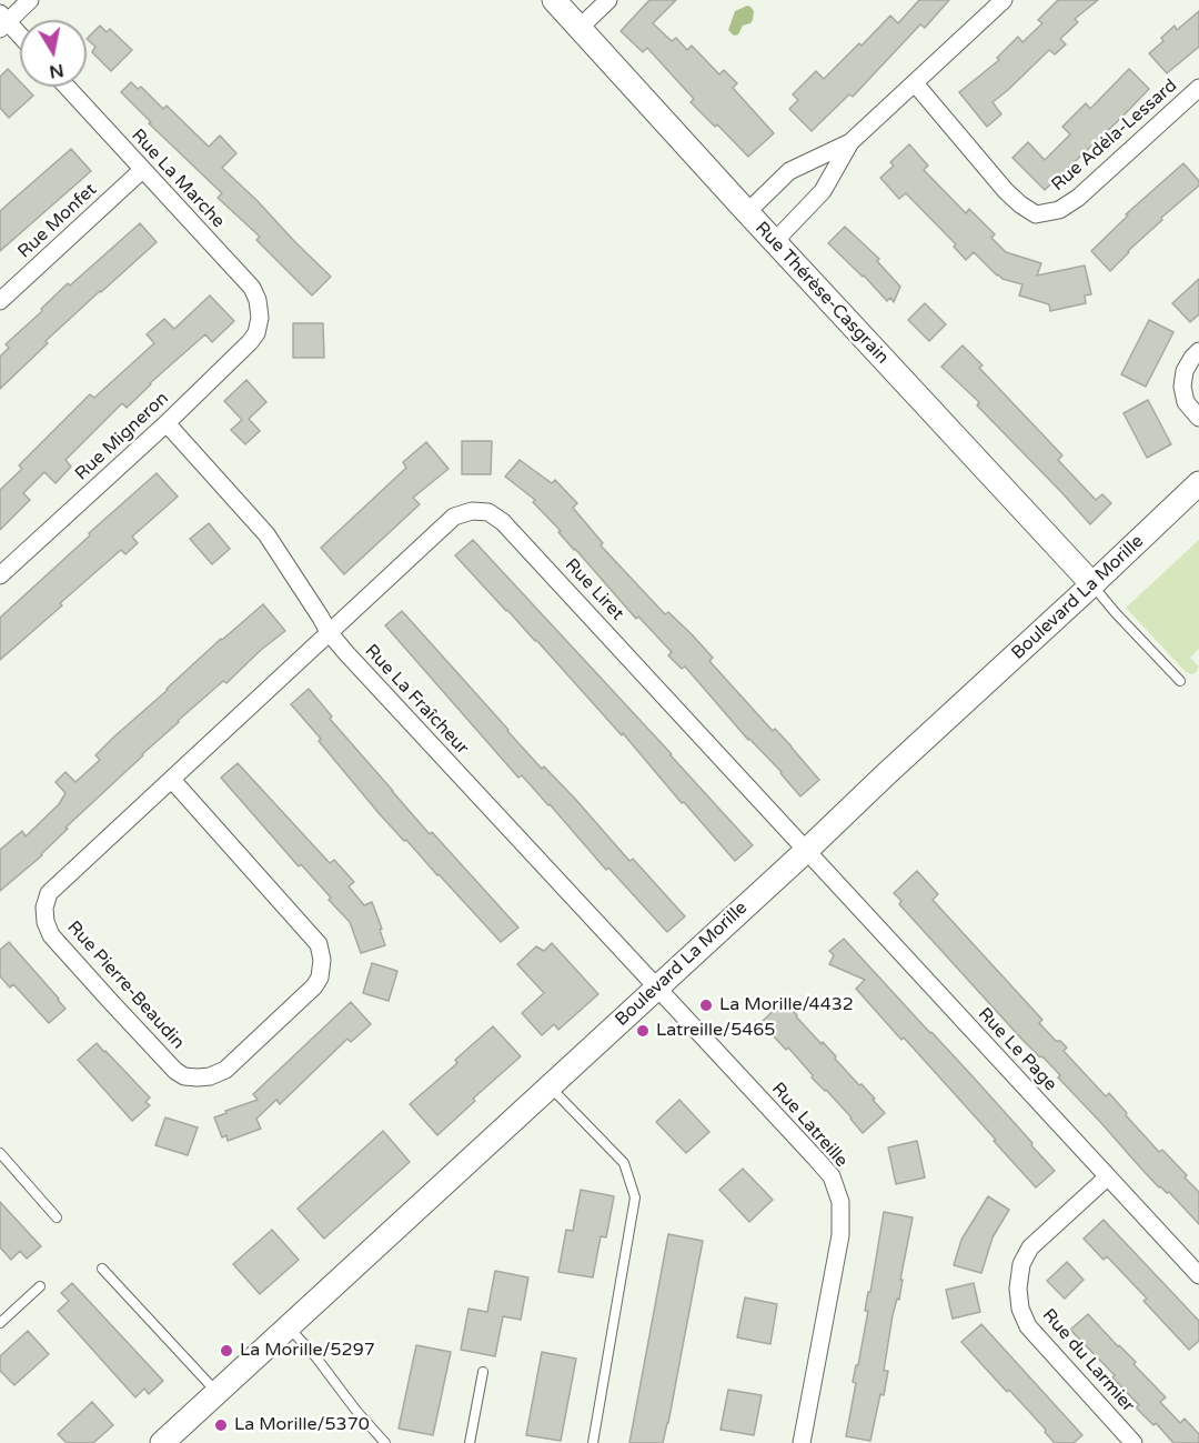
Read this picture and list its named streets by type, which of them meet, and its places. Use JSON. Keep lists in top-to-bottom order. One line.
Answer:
{"streets":{"street":["Rue Adéla-Lessard","Rue La Marche","Rue Monfet","Rue Thérèse-Casgrain","Rue Migneron","Rue Liret","Boulevard La Morille","Rue La Fraîcheur","Rue Pierre-Beaudin","Rue Le Page","Rue Latreille","Rue du Larmier"]},"crossings":[["Rue La Marche","Rue Monfet"],["Rue La Marche","Rue Migneron"],["Rue Thérèse-Casgrain","Boulevard La Morille"],["Rue Migneron","Rue La Fraîcheur"],["Rue Liret","Boulevard La Morille"],["Rue Liret","Rue La Fraîcheur"],["Rue Liret","Rue Pierre-Beaudin"],["Rue Liret","Rue Le Page"],["Boulevard La Morille","Rue La Fraîcheur"],["Boulevard La Morille","Rue Le Page"],["Boulevard La Morille","Rue Latreille"],["Rue La Fraîcheur","Rue Pierre-Beaudin"],["Rue La Fraîcheur","Rue Latreille"],["Rue Le Page","Rue du Larmier"]],"places":["La Morille/4432","Latreille/5465","La Morille/5297","La Morille/5370"],"north":"bottom"}
